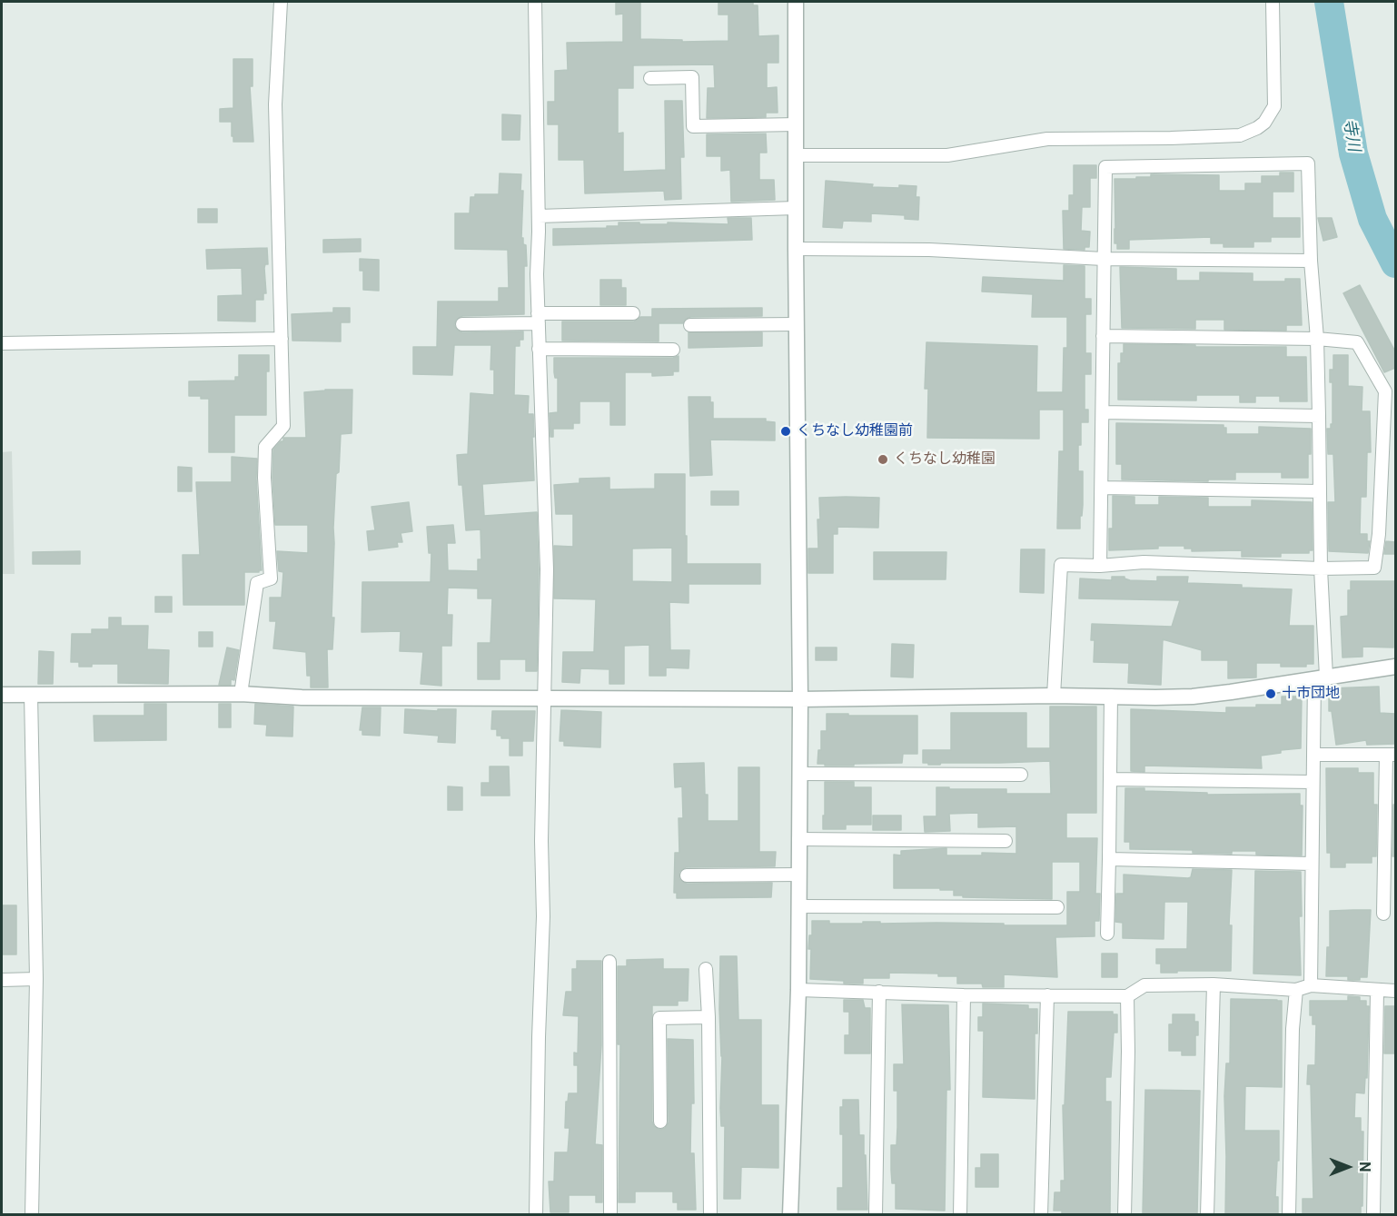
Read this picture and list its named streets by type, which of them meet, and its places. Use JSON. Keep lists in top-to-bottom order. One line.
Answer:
{"water":["寺川"],"places":["くちなし幼稚園前","くちなし幼稚園","十市団地"],"north":"right"}
